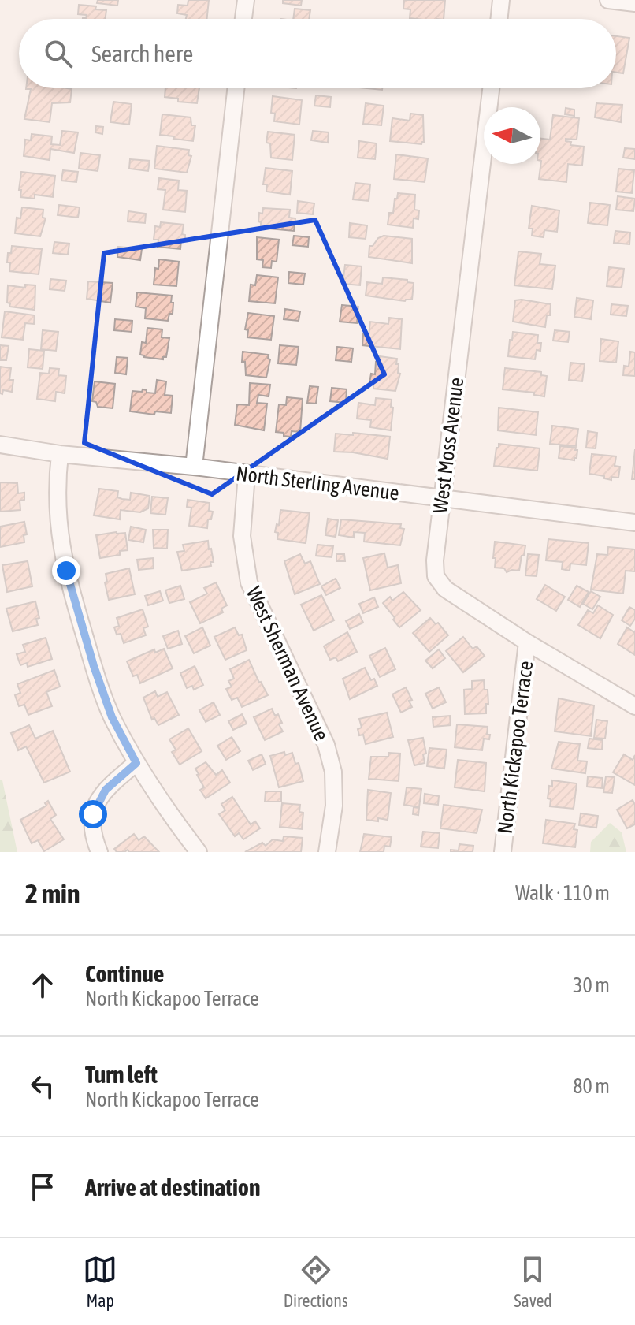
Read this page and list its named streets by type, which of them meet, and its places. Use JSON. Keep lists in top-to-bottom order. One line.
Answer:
{"streets":{"street":["West Moss Avenue","North Sterling Avenue","West Sherman Avenue","North Kickapoo Terrace"]},"crossings":[["West Moss Avenue","North Sterling Avenue"],["West Moss Avenue","North Kickapoo Terrace"],["North Sterling Avenue","West Sherman Avenue"]],"north":"left","page":{"search":"Search here","heading":["2 min","Walk · 110 m"],"list":[["Continue","North Kickapoo Terrace","30 m"],["Turn left","North Kickapoo Terrace","80 m"],"Arrive at destination"],"nav":["Map","Directions","Saved"]}}
